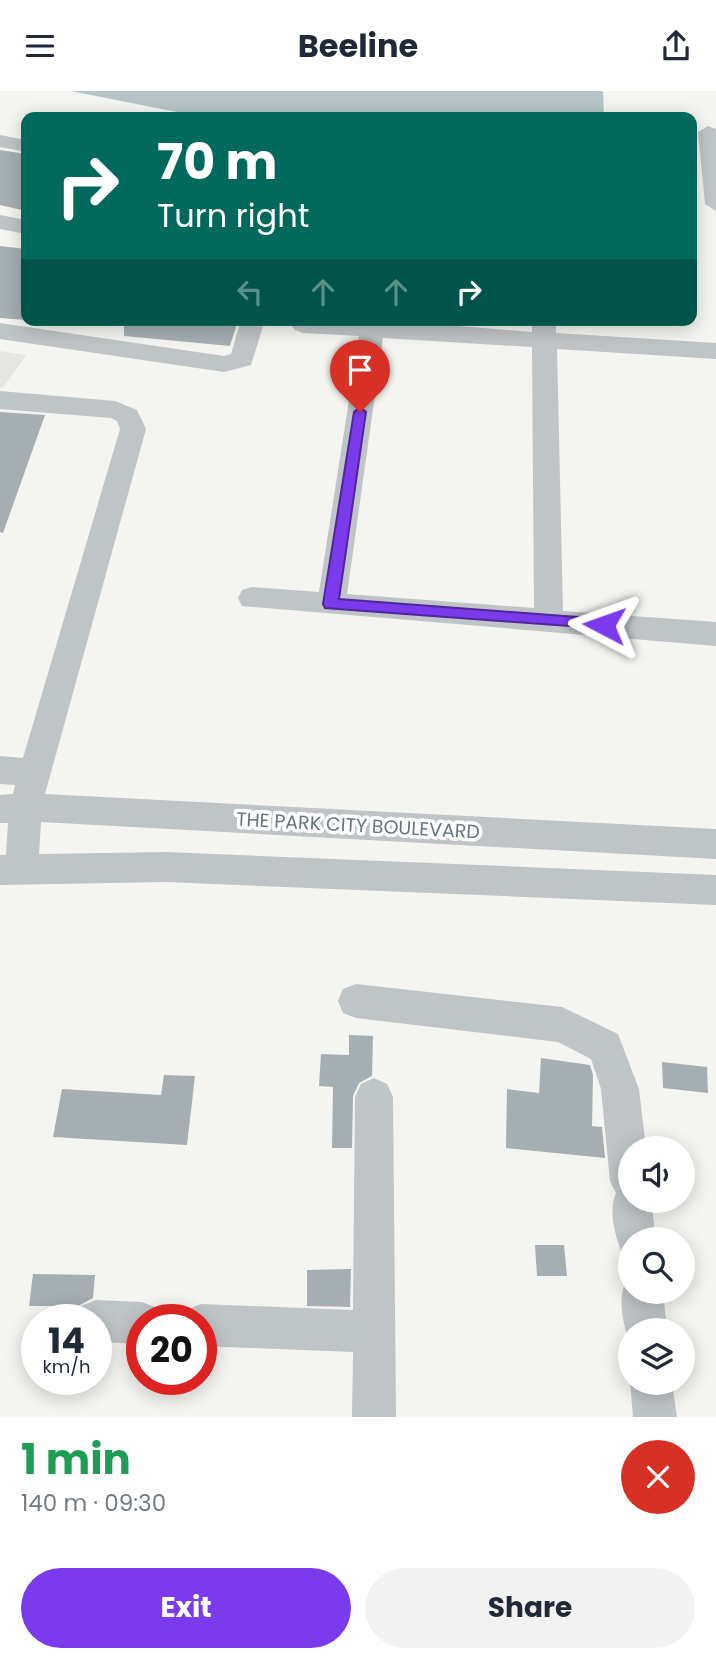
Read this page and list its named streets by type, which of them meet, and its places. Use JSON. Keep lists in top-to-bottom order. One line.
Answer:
{"streets":{"street":["THE PARK CITY BOULEVARD"]},"page":{"header":"Beeline","turn":["70 m","Turn right"],"speed":"14 km/h","limit":"20","heading":["1 min","140 m · 09:30"],"buttons":["Exit","Share"]}}
